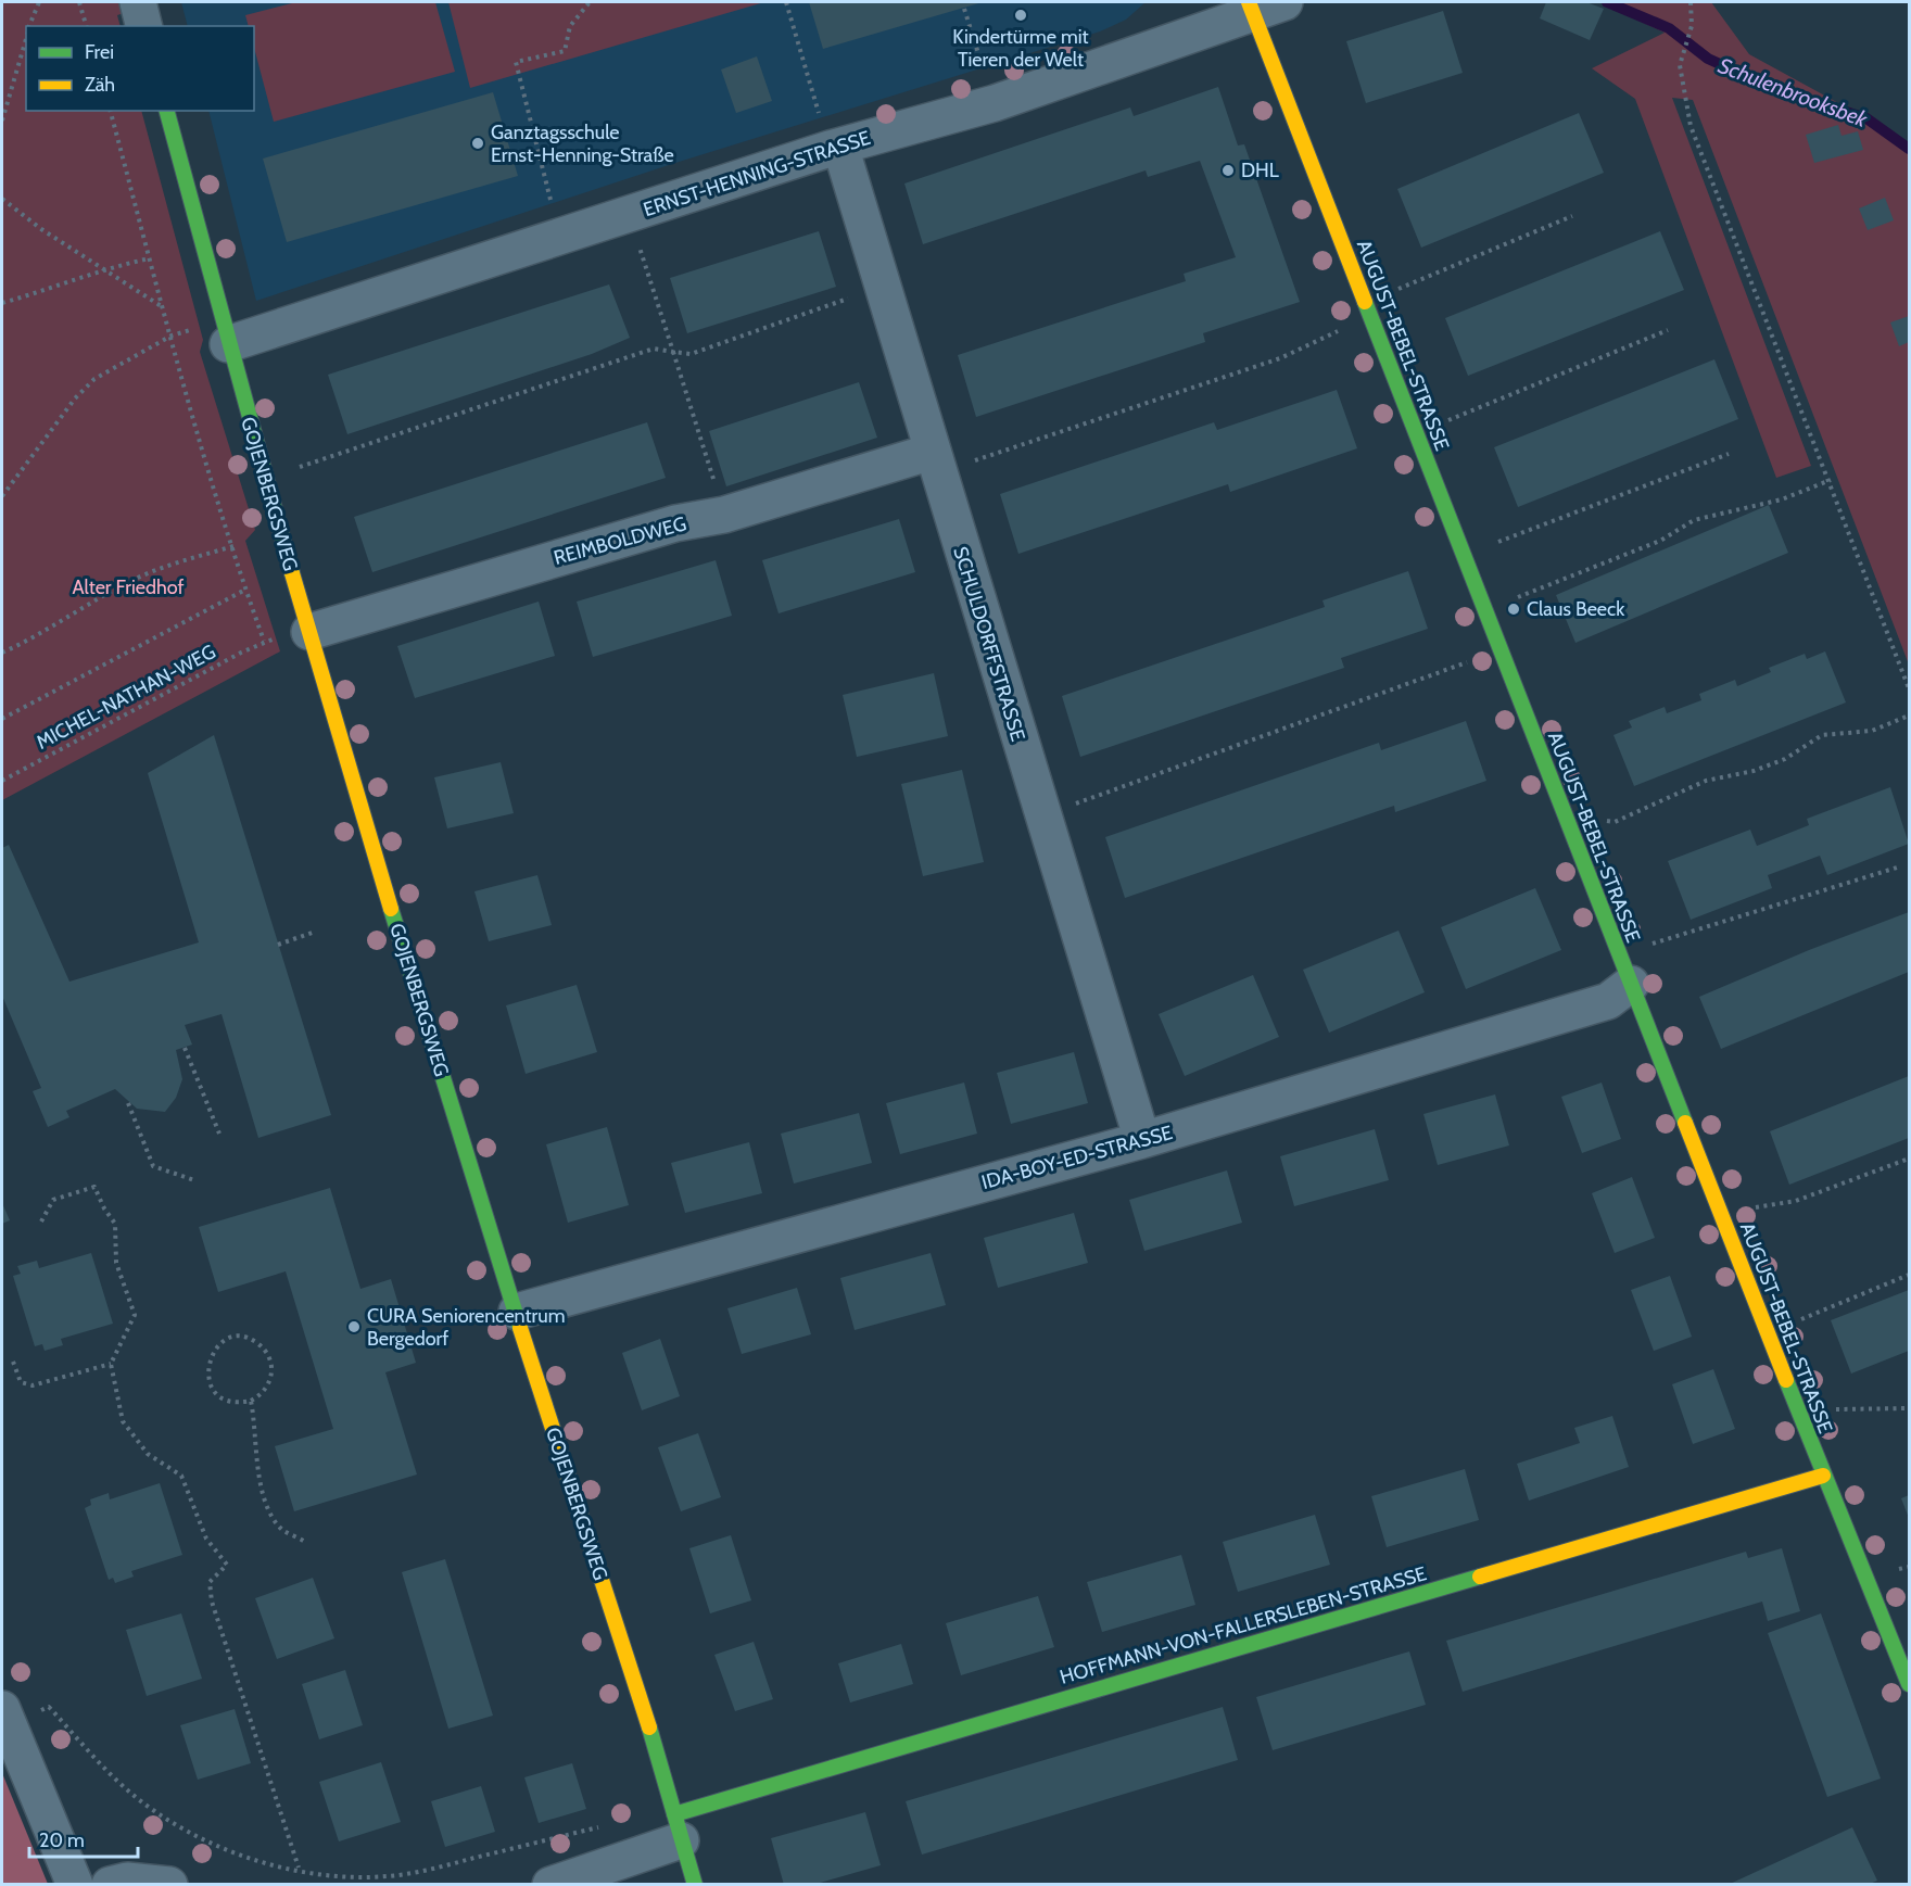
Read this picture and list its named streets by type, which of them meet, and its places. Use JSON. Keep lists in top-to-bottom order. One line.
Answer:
{"streets":{"street":["ERNST-HENNING-STRASSE","AUGUST-BEBEL-STRASSE","GOJENBERGSWEG","REIMBOLDWEG","SCHULDORFFSTRASSE","IDA-BOY-ED-STRASSE","HOFFMANN-VON-FALLERSLEBEN-STRASSE"],"path":["MICHEL-NATHAN-WEG"]},"crossings":[["ERNST-HENNING-STRASSE","AUGUST-BEBEL-STRASSE"],["ERNST-HENNING-STRASSE","GOJENBERGSWEG"],["ERNST-HENNING-STRASSE","SCHULDORFFSTRASSE"],["AUGUST-BEBEL-STRASSE","IDA-BOY-ED-STRASSE"],["AUGUST-BEBEL-STRASSE","HOFFMANN-VON-FALLERSLEBEN-STRASSE"],["GOJENBERGSWEG","REIMBOLDWEG"],["GOJENBERGSWEG","IDA-BOY-ED-STRASSE"],["GOJENBERGSWEG","HOFFMANN-VON-FALLERSLEBEN-STRASSE"],["REIMBOLDWEG","SCHULDORFFSTRASSE"],["SCHULDORFFSTRASSE","IDA-BOY-ED-STRASSE"]],"water":["Schulenbrooksbek"],"parks":["Alter Friedhof"],"places":["Kindertürme mit Tieren der Welt","Ganztagsschule Ernst-Henning-Straße","DHL","Claus Beeck","CURA Seniorencentrum Bergedorf"],"legend":["Frei","Zäh"],"scale_bar":"20 m"}
